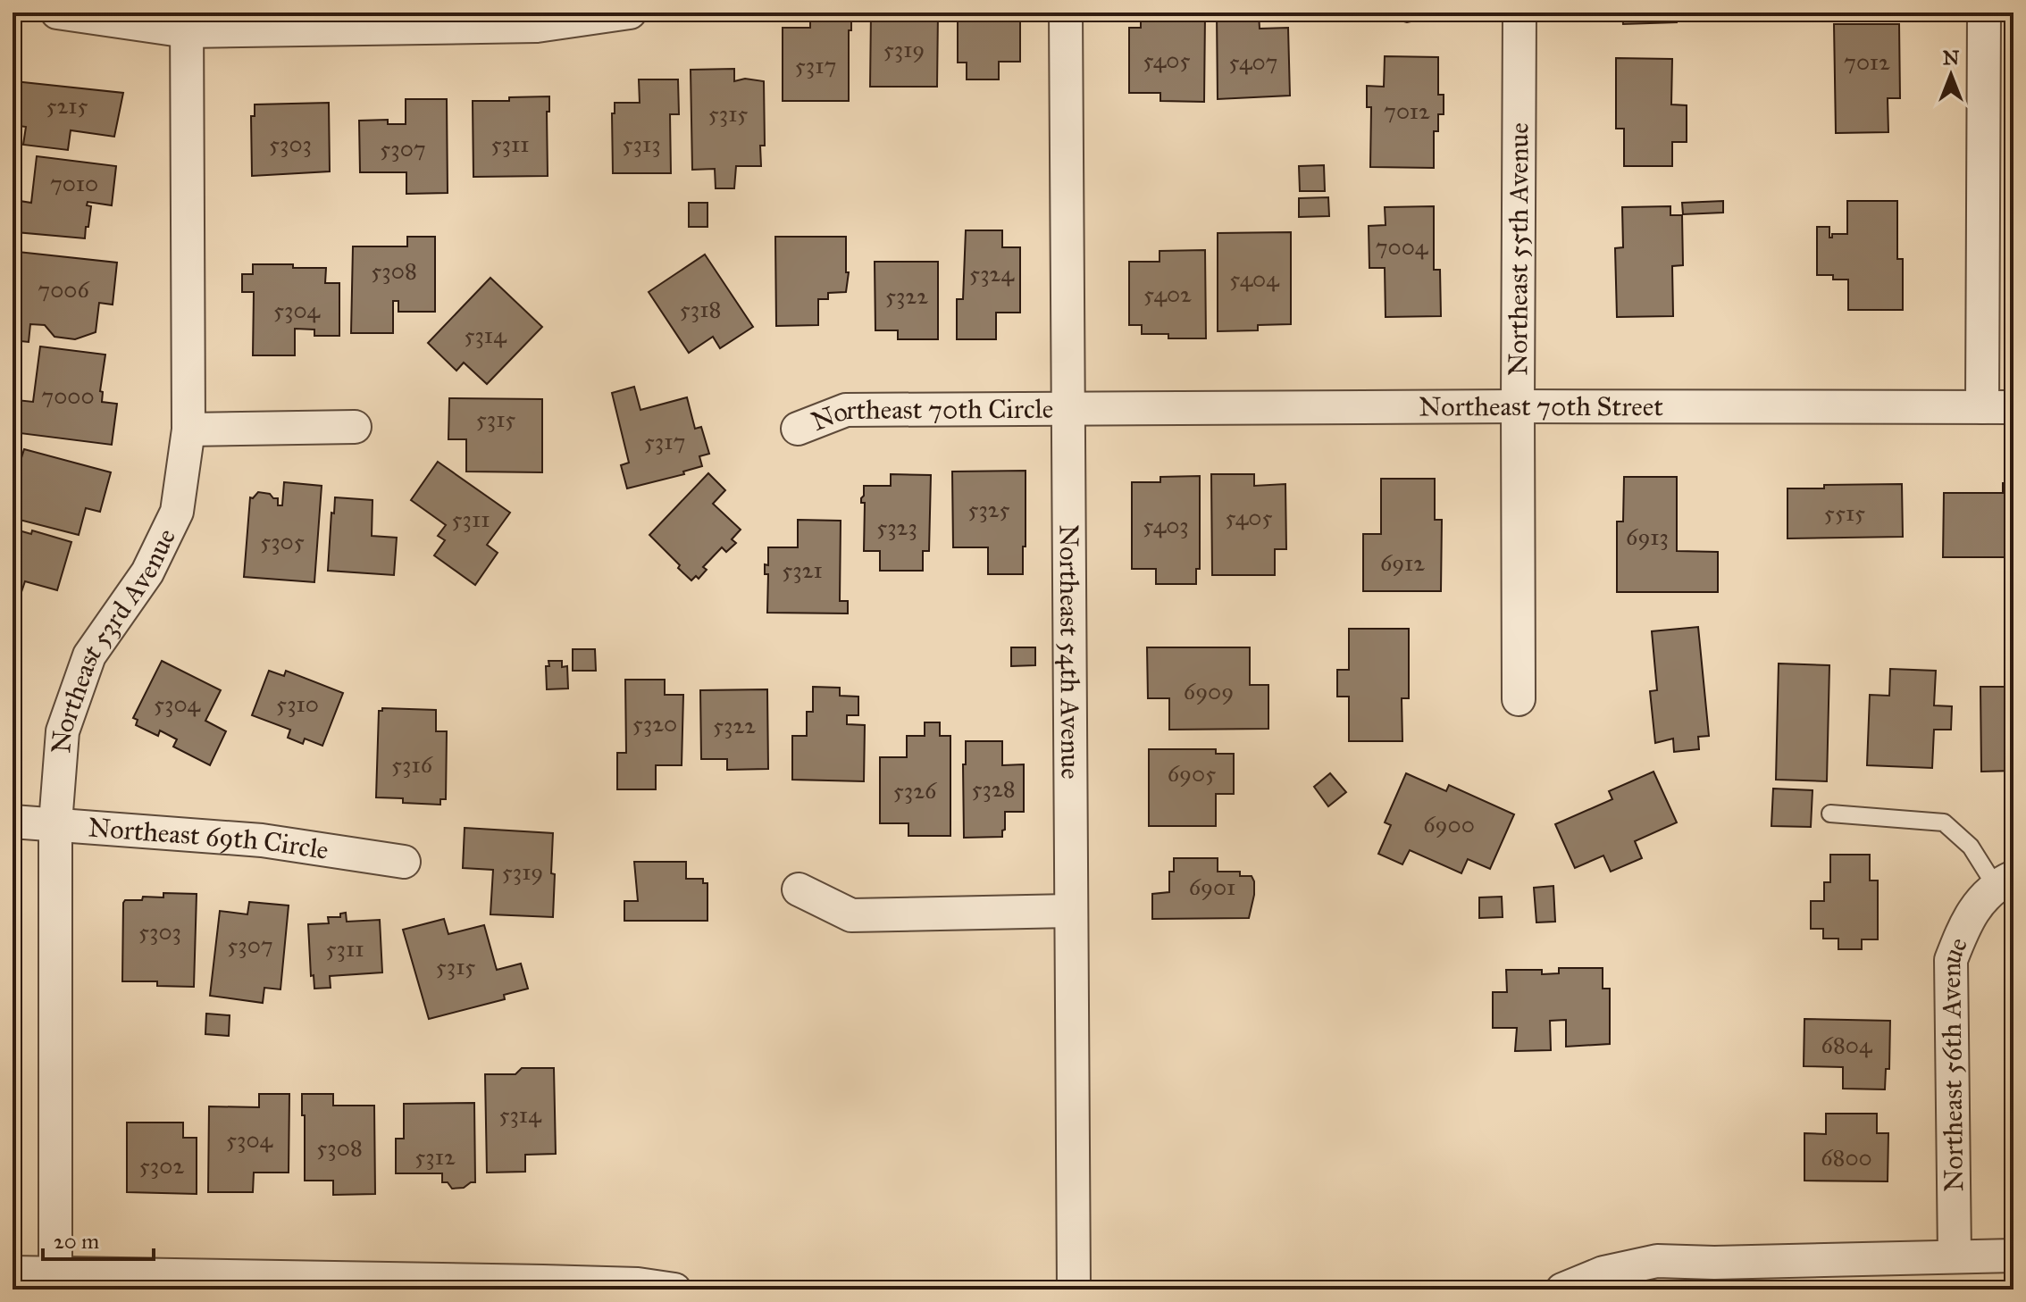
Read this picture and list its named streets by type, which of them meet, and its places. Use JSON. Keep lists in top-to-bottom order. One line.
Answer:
{"streets":{"street":["Northeast 55th Avenue","Northeast 70th Street","Northeast 70th Circle","Northeast 53rd Avenue","Northeast 54th Avenue","Northeast 69th Circle","Northeast 56th Avenue"]},"crossings":[["Northeast 55th Avenue","Northeast 70th Street"],["Northeast 70th Street","Northeast 70th Circle"],["Northeast 70th Street","Northeast 54th Avenue"],["Northeast 70th Circle","Northeast 54th Avenue"],["Northeast 53rd Avenue","Northeast 69th Circle"]],"house_numbers":["5319","5405","5407","7012","5317","5215","7012","5315","5303","5311","5313","5307","7010","7004","5308","5324","5404","7006","5402","5322","5318","5304","5314","7000","5315","5317","5325","5515","5405","5311","5403","5323","6913","5305","6912","5321","6909","5304","5310","5320","5322","5316","6905","5328","5326","6900","5319","6901","5303","5307","5311","5315","6804","5314","5304","5308","5312","6800","5302"],"scale_bar":"20 m","north":"top"}
